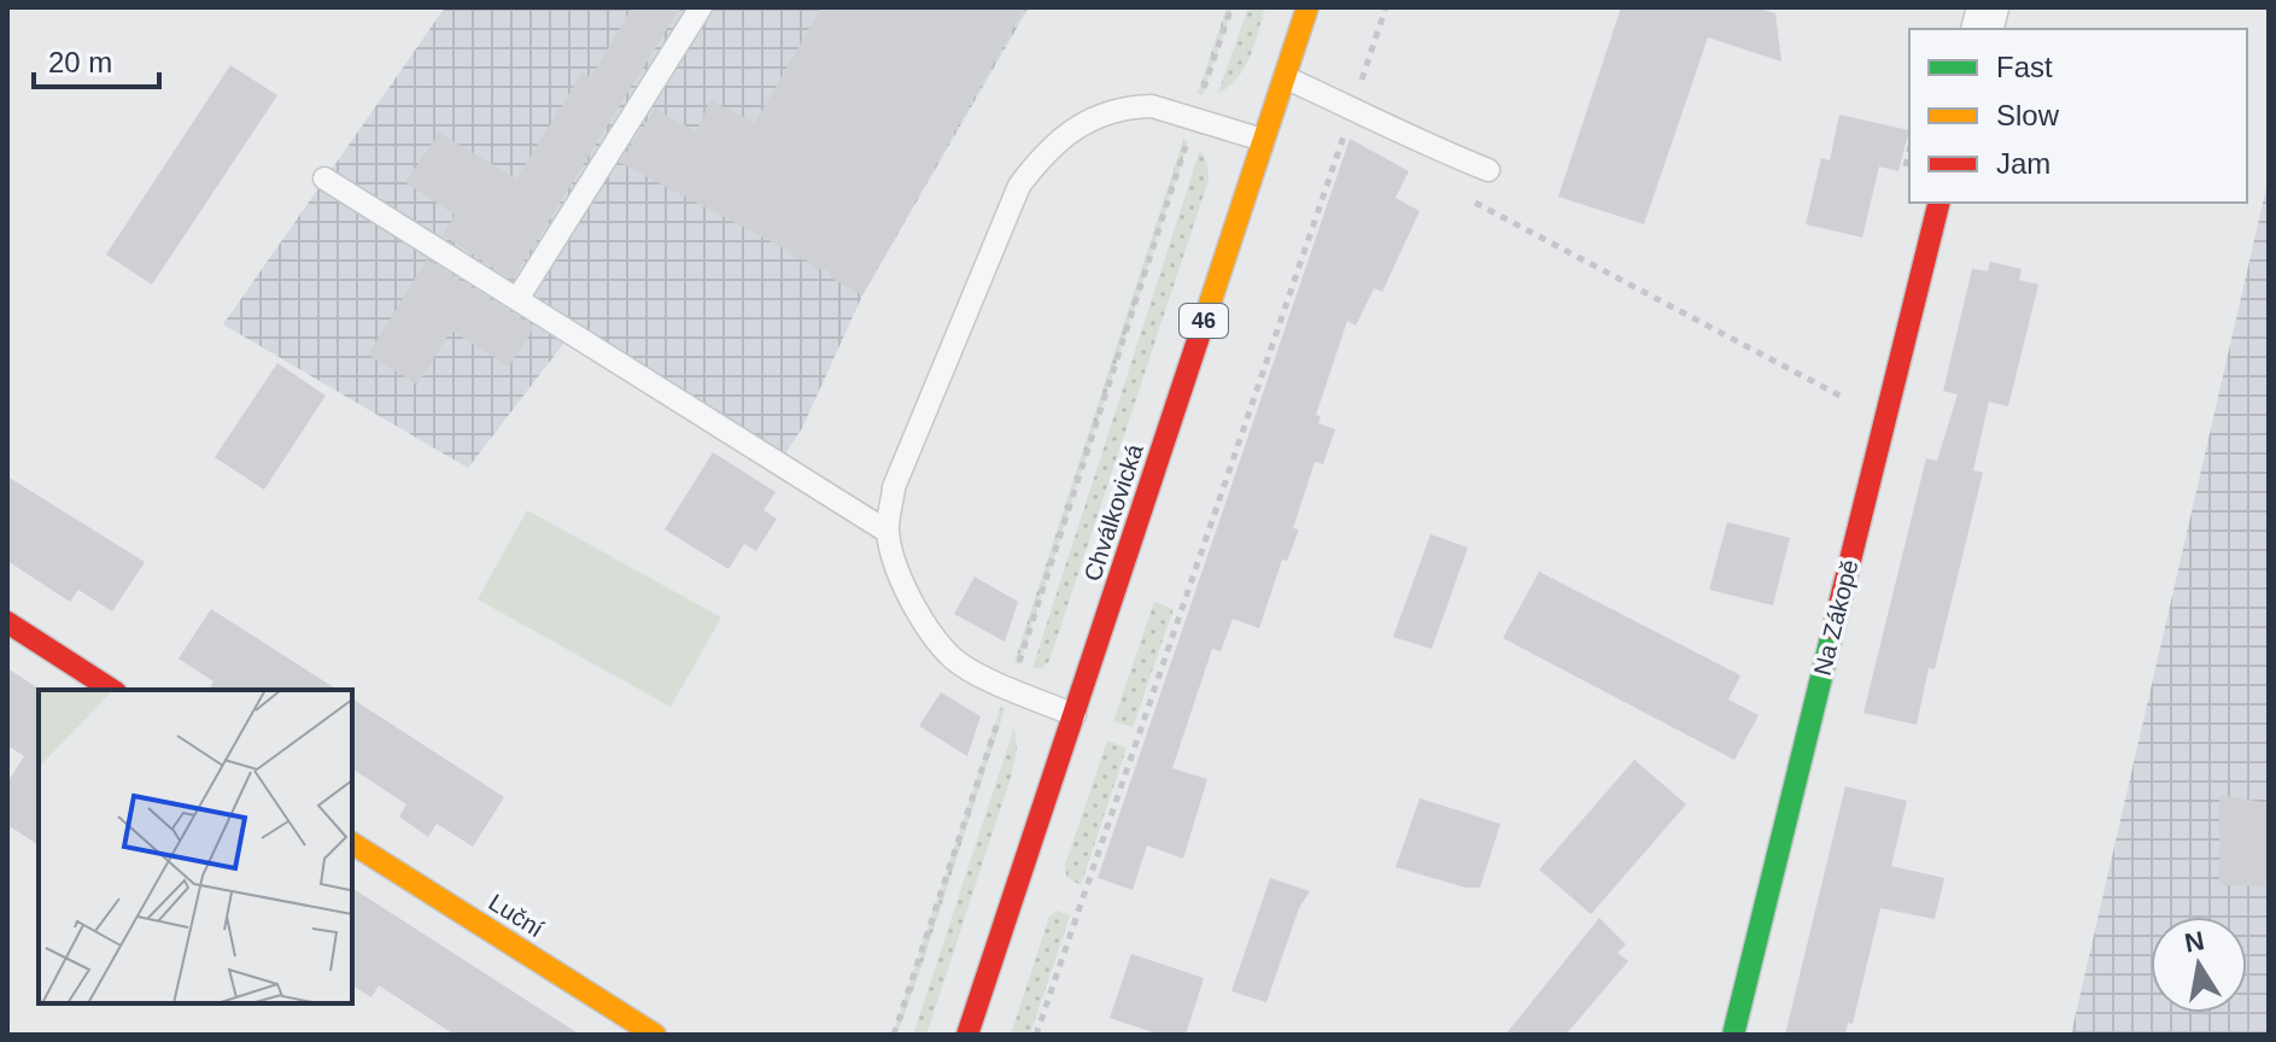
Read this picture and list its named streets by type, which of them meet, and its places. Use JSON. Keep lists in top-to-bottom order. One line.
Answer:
{"streets":{"street":["46","Chválkovická","Na Zákopě","Luční"]},"legend":["Fast","Slow","Jam"],"scale_bar":"20 m","north":"top"}
